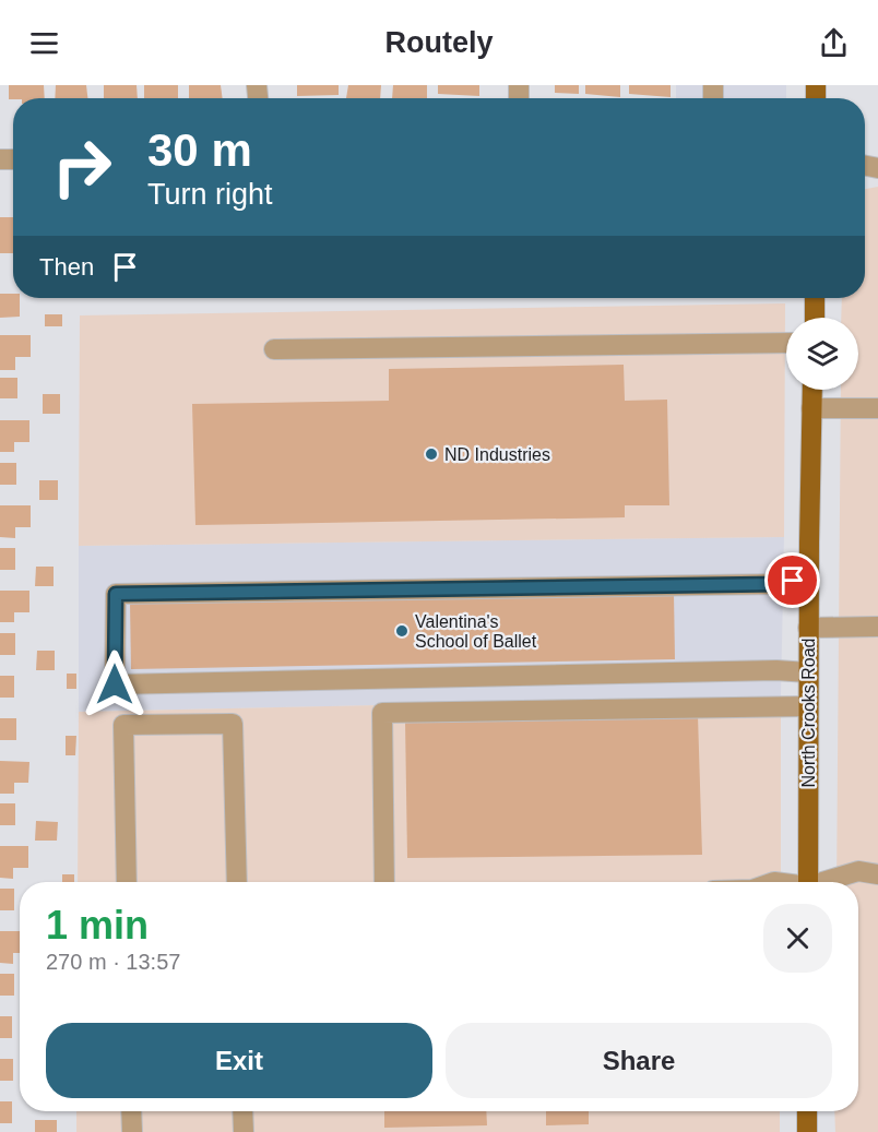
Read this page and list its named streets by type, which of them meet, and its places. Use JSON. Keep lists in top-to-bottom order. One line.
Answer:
{"streets":{"main road":["North Crooks Road"]},"places":["ND Industries","Valentina's School of Ballet"],"page":{"header":"Routely","turn":["30 m","Turn right"],"then":"Then","heading":["1 min","270 m · 13:57"],"buttons":["Exit","Share"]}}
